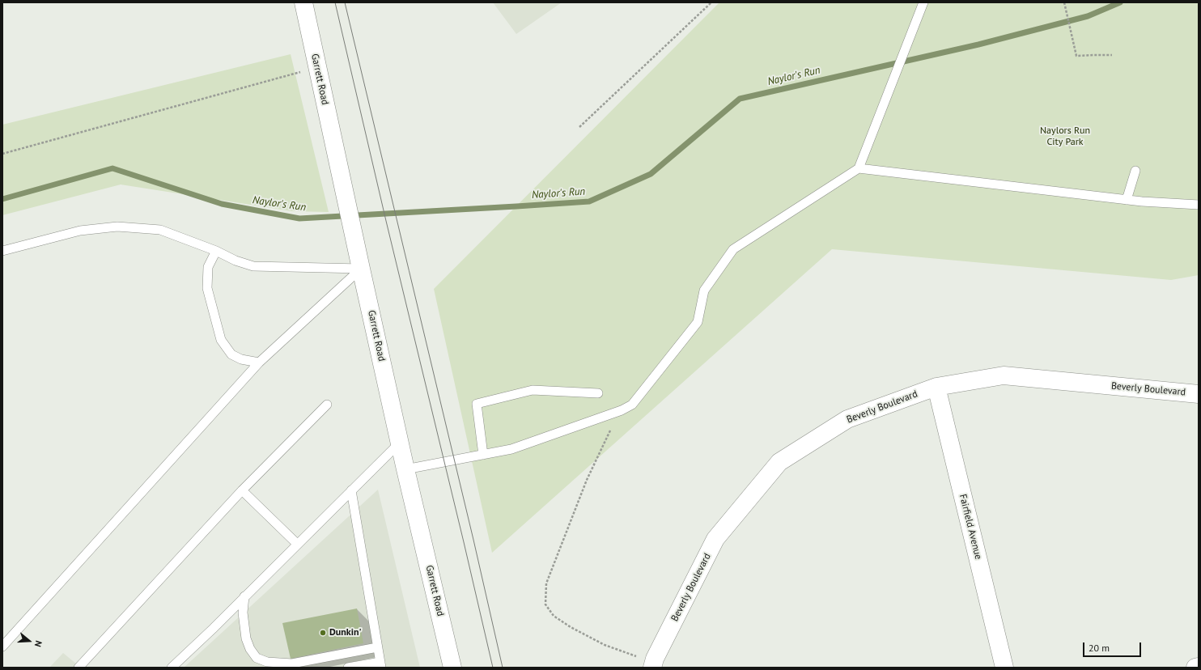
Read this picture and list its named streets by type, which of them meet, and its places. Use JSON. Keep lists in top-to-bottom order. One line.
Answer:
{"streets":{"street":["Garrett Road","Beverly Boulevard","Fairfield Avenue"]},"crossings":[["Beverly Boulevard","Fairfield Avenue"]],"water":["Naylor's Run"],"parks":["Naylors Run City Park"],"places":["Dunkin'"],"scale_bar":"20 m","north":"right"}
